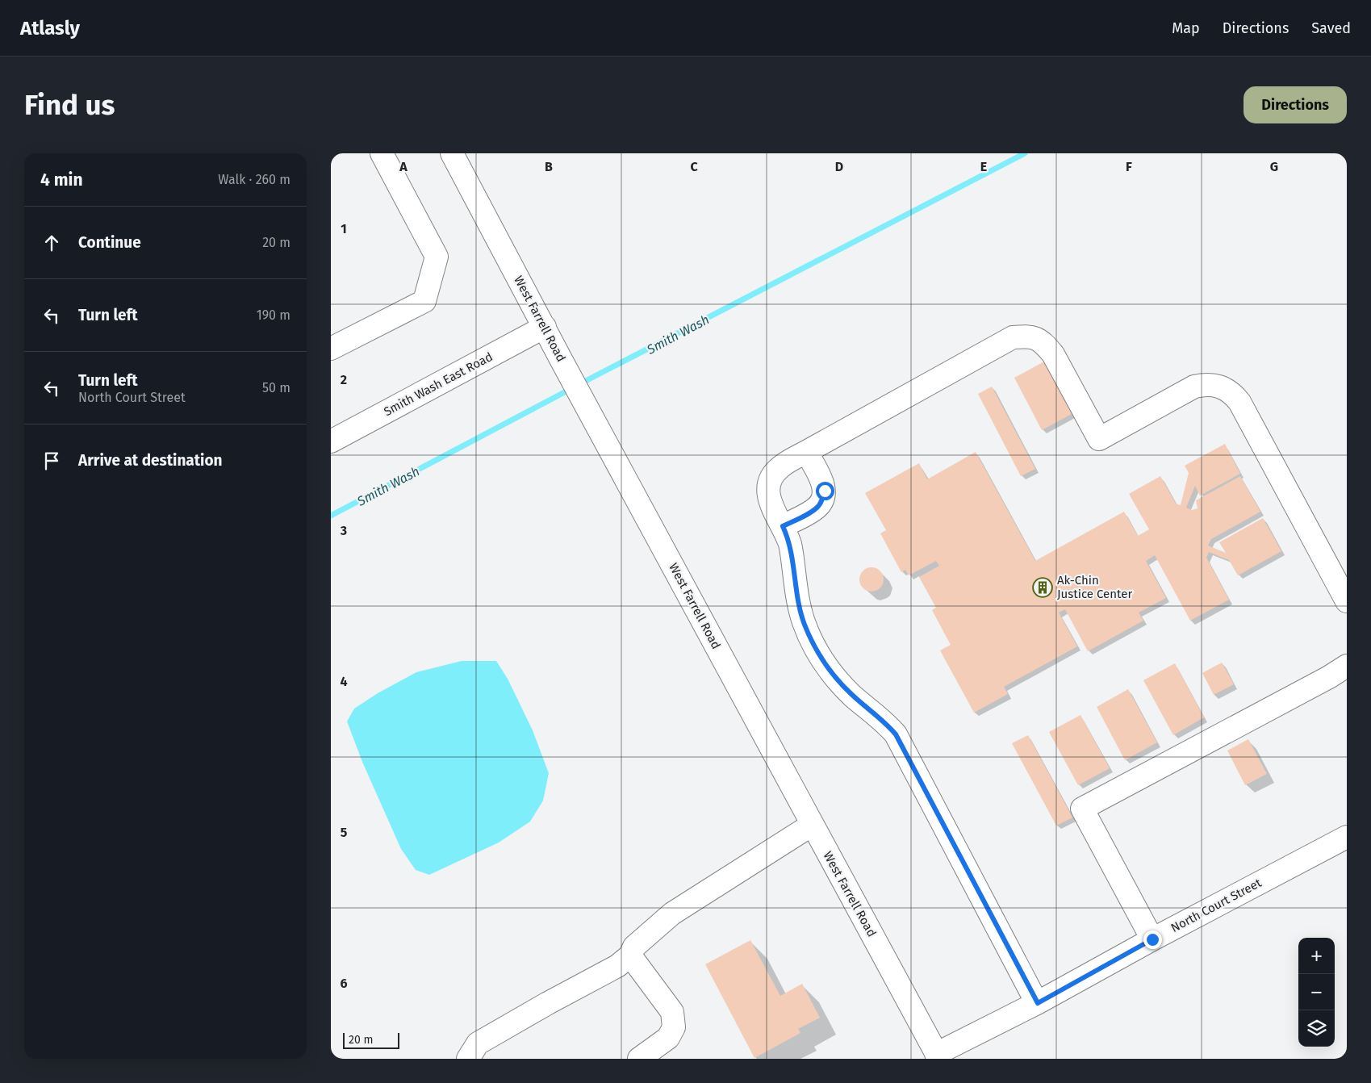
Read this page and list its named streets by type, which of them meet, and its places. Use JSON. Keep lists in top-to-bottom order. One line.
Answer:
{"streets":{"street":["West Farrell Road","Smith Wash East Road","North Court Street"]},"crossings":[["West Farrell Road","Smith Wash East Road"],["West Farrell Road","North Court Street"]],"water":["Smith Wash"],"places":{"building":["Ak-Chin Justice Center"]},"scale_bar":"20 m","page":{"header":"Atlasly","nav":["Map","Directions","Saved"],"buttons":"Directions","title":"Find us","heading":["4 min","Walk · 260 m"],"list":[["Continue","20 m"],["Turn left","190 m"],["Turn left","North Court Street","50 m"],"Arrive at destination"],"map_buttons":["+","−"],"scale":"20 m"},"grid":{"columns":["A","B","C","D","E","F","G"],"rows":["1","2","3","4","5","6"]}}
